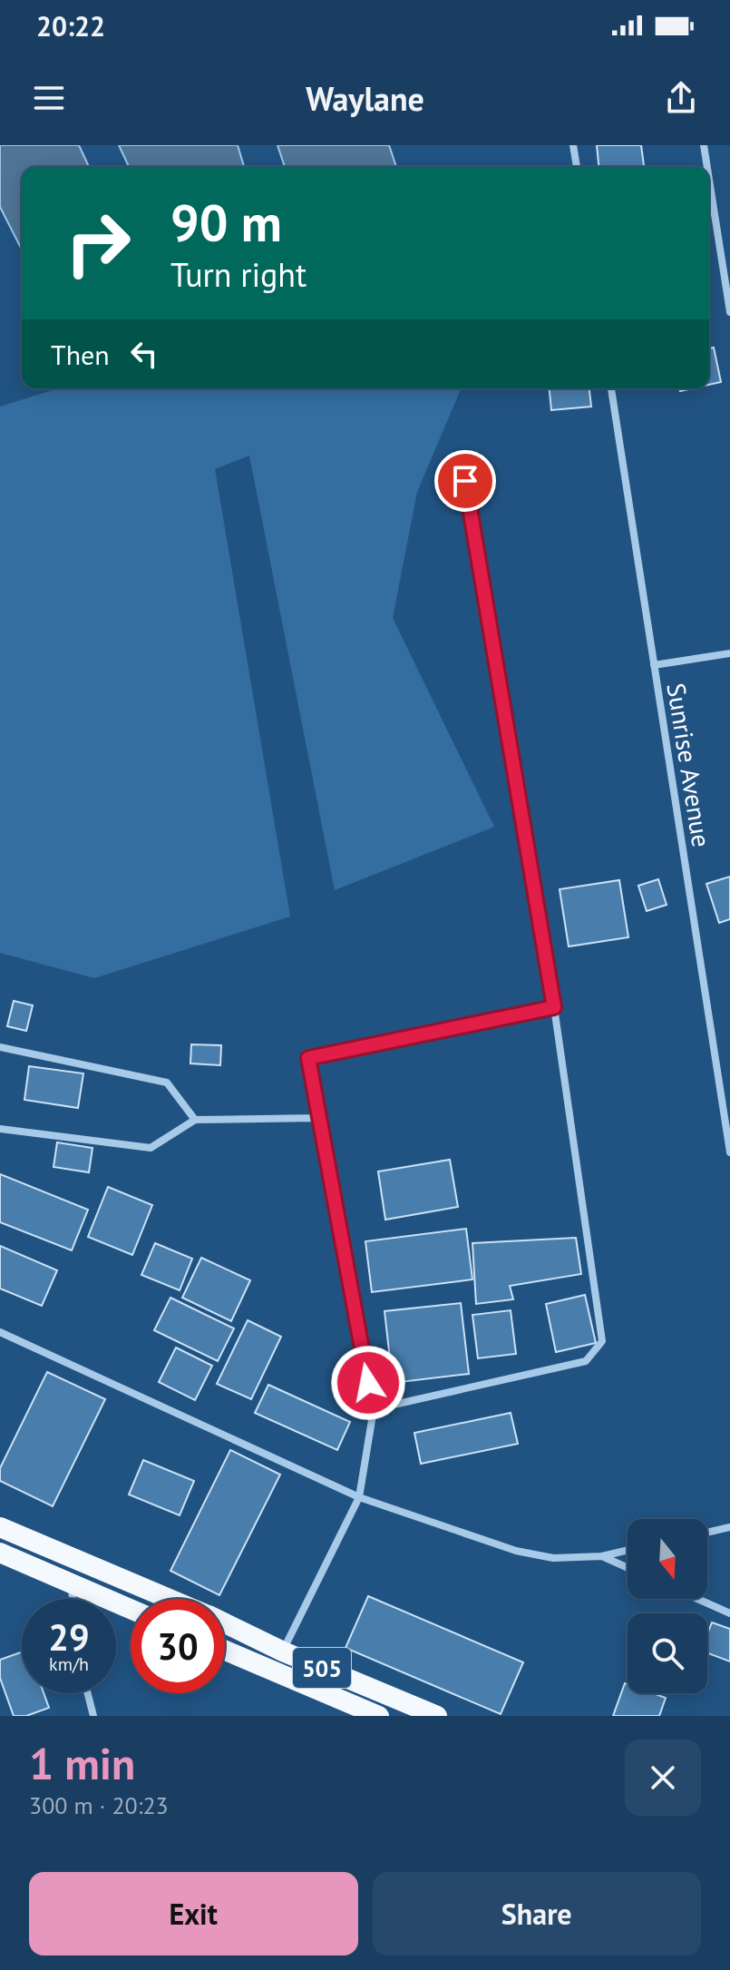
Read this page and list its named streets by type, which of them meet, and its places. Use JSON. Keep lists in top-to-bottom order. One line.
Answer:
{"streets":{"highway":["505"],"street":["Sunrise Avenue"]},"north":"bottom","page":{"status":"20:22","header":"Waylane","turn":["90 m","Turn right"],"then":"Then","speed":"29 km/h","limit":"30","heading":["1 min","300 m · 20:23"],"buttons":["Exit","Share"]}}
